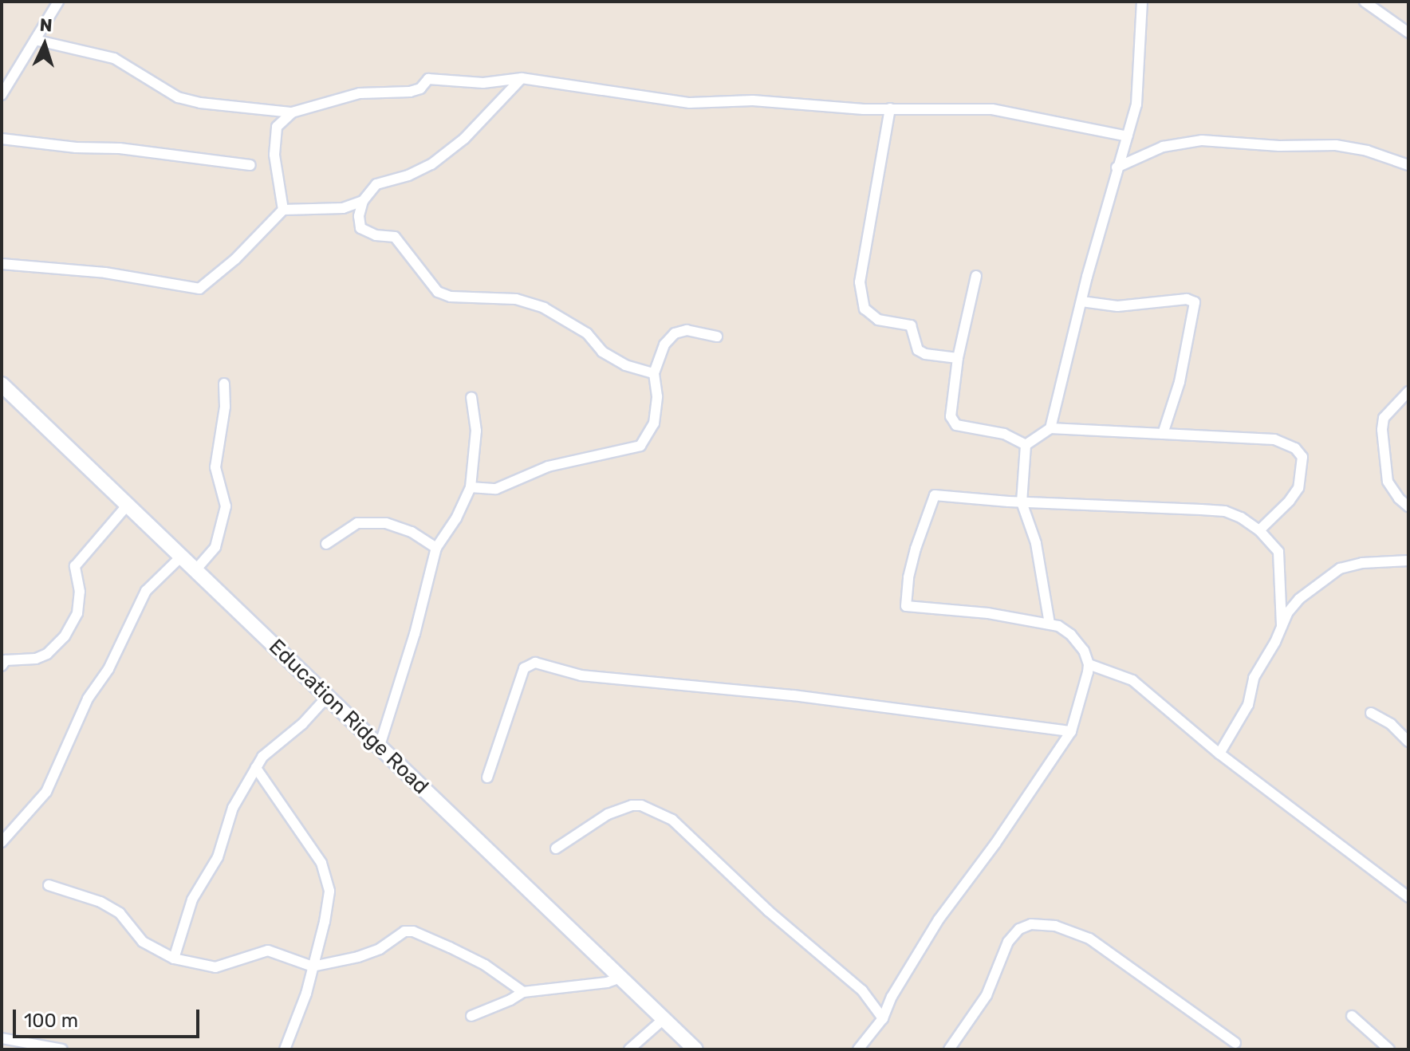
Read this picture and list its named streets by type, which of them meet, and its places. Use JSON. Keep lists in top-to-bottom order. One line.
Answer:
{"streets":{"main road":["Education Ridge Road"]},"scale_bar":"100 m","north":"top"}
